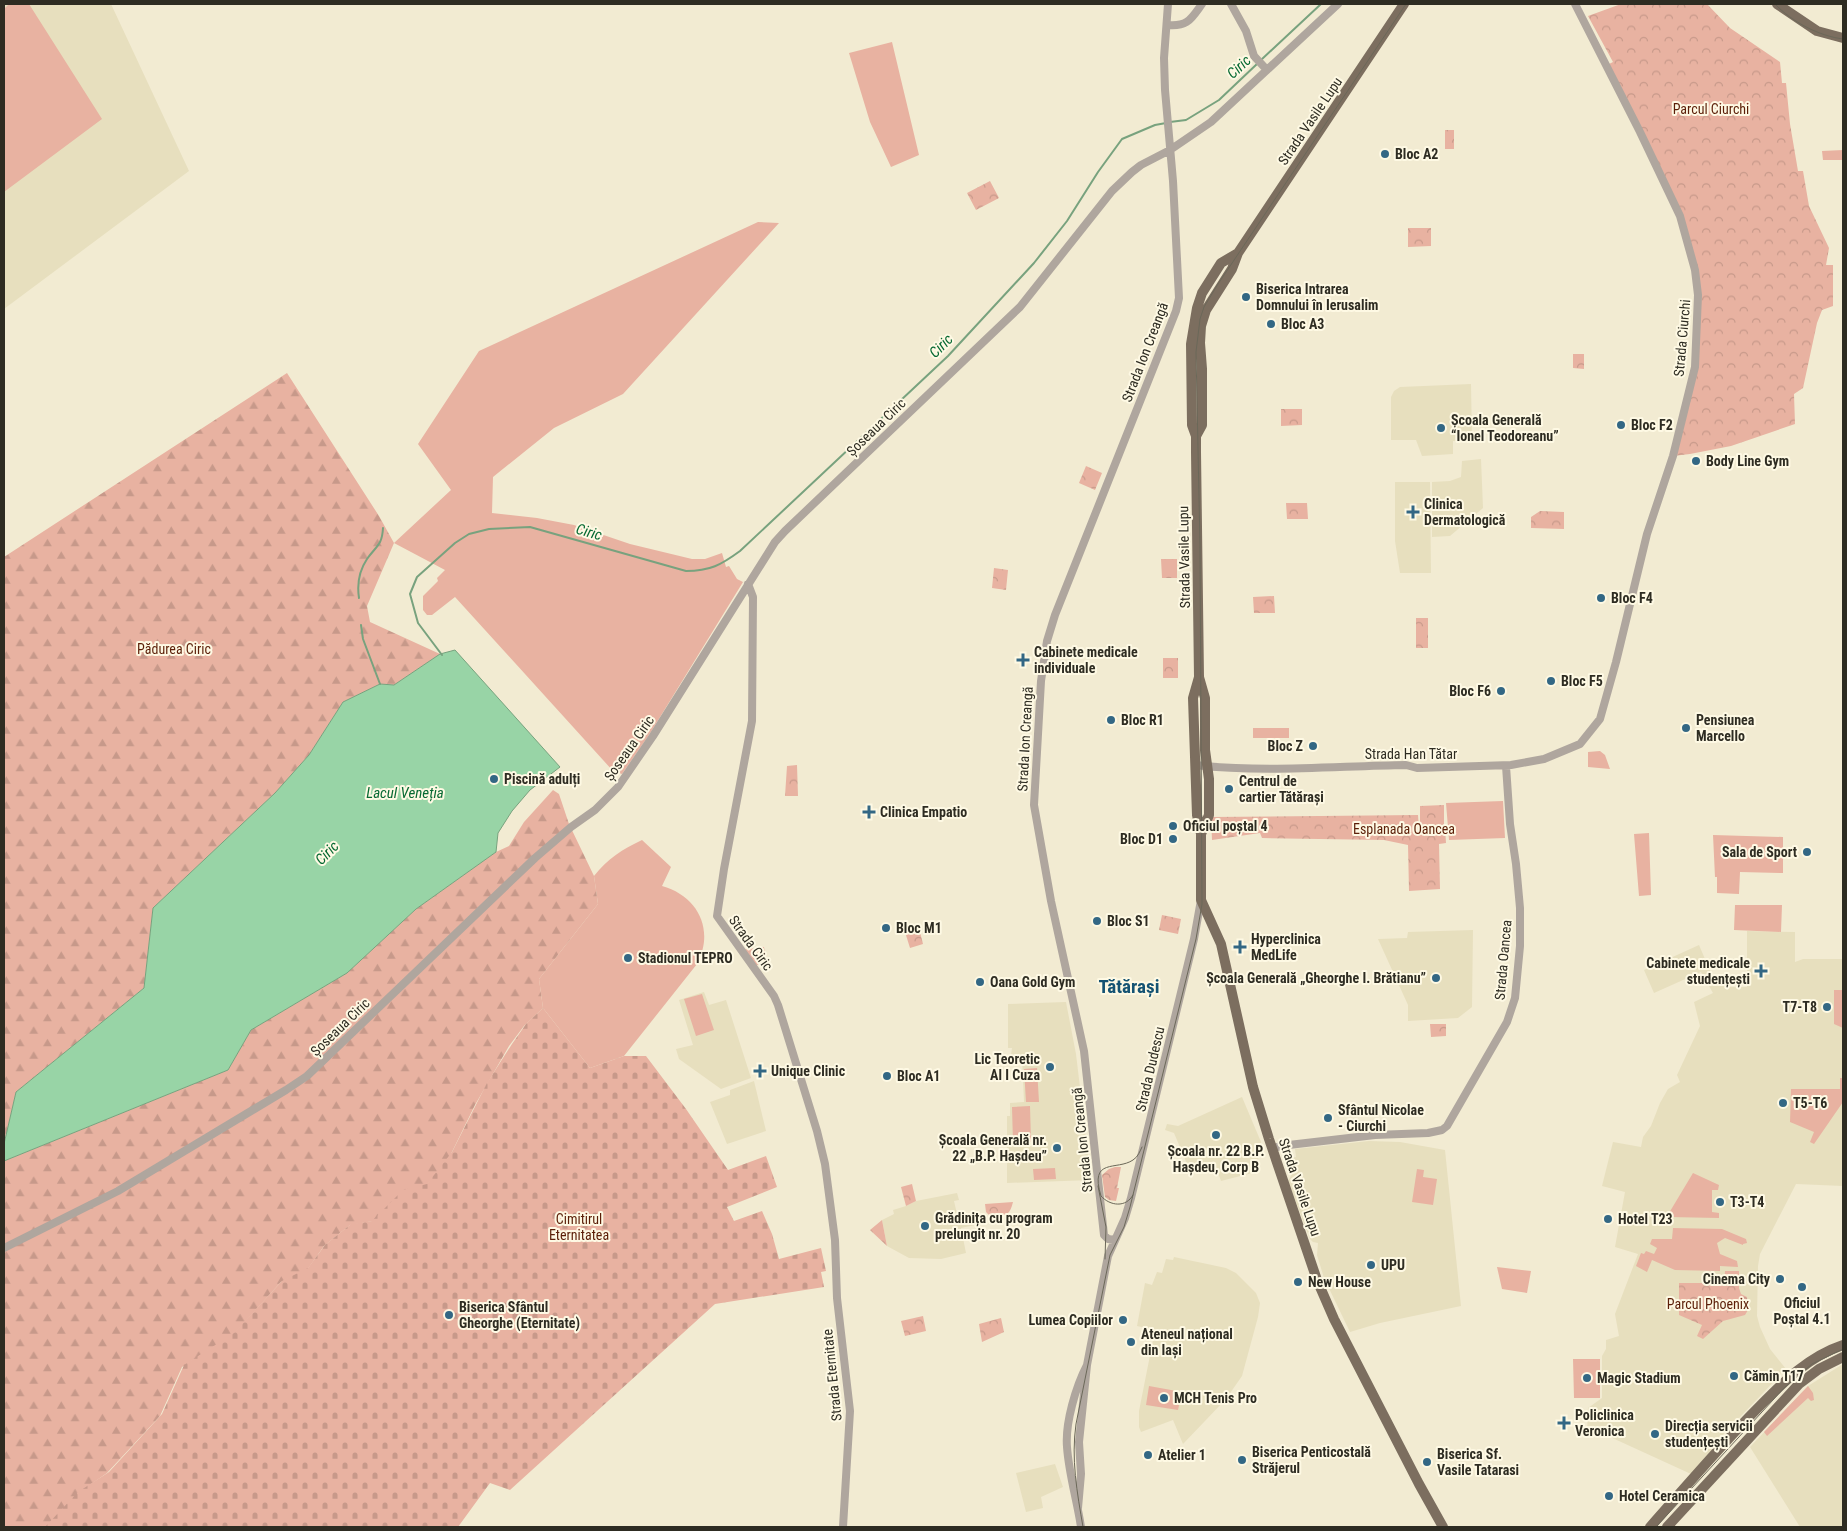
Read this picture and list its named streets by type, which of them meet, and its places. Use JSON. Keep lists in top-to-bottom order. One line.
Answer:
{"streets":{"main road":["Strada Vasile Lupu"],"street":["Strada Ciurchi","Strada Ion Creangă","Șoseaua Ciric","Strada Han Tătar","Strada Ciric","Strada Oancea","Strada Dudescu","Strada Eternitate"]},"crossings":[["Strada Vasile Lupu","Strada Han Tătar"],["Strada Vasile Lupu","Strada Oancea"],["Strada Vasile Lupu","Strada Dudescu"],["Strada Ciurchi","Strada Han Tătar"],["Strada Ion Creangă","Șoseaua Ciric"],["Șoseaua Ciric","Strada Ciric"],["Strada Han Tătar","Strada Oancea"],["Strada Ciric","Strada Eternitate"]],"districts":["Tătărași"],"water":["Ciric","Lacul Veneția"],"parks":["Parcul Ciurchi","Pădurea Ciric","Esplanada Oancea","Cimitirul Eternitatea","Parcul Phoenix"],"places":{"other":["Bloc A2","Biserica Intrarea Domnului în Ierusalim","Bloc A3","Bloc F2","Școala Generală “Ionel Teodoreanu”","Body Line Gym","Bloc F4","Bloc F5","Bloc F6","Bloc R1","Pensiunea Marcello","Bloc Z","Piscină adulți","Centrul de cartier Tătărași","Oficiul poștal 4","Bloc D1","Sala de Sport","Bloc S1","Bloc M1","Stadionul TEPRO","Școala Generală „Gheorghe I. Brătianu”","Oana Gold Gym","T7-T8","Lic Teoretic Al I Cuza","Bloc A1","T5-T6","Sfântul Nicolae - Ciurchi","Școala nr. 22 B.P. Hașdeu, Corp B","Școala Generală nr. 22 „B.P. Hașdeu”","T3-T4","Hotel T23","Grădinița cu program prelungit nr. 20","UPU","Cinema City","New House","Oficiul Poștal 4.1","Biserica Sfântul Gheorghe (Eternitate)","Lumea Copiilor","Ateneul național din Iași","Cămin T17","Magic Stadium","MCH Tenis Pro","Direcția servicii studențești","Atelier 1","Biserica Penticostală Străjerul","Biserica Sf. Vasile Tatarasi","Hotel Ceramica"],"health":["Clinica Dermatologică","Cabinete medicale individuale","Clinica Empatio","Hyperclinica MedLife","Cabinete medicale studențești","Unique Clinic","Policlinica Veronica"]}}
